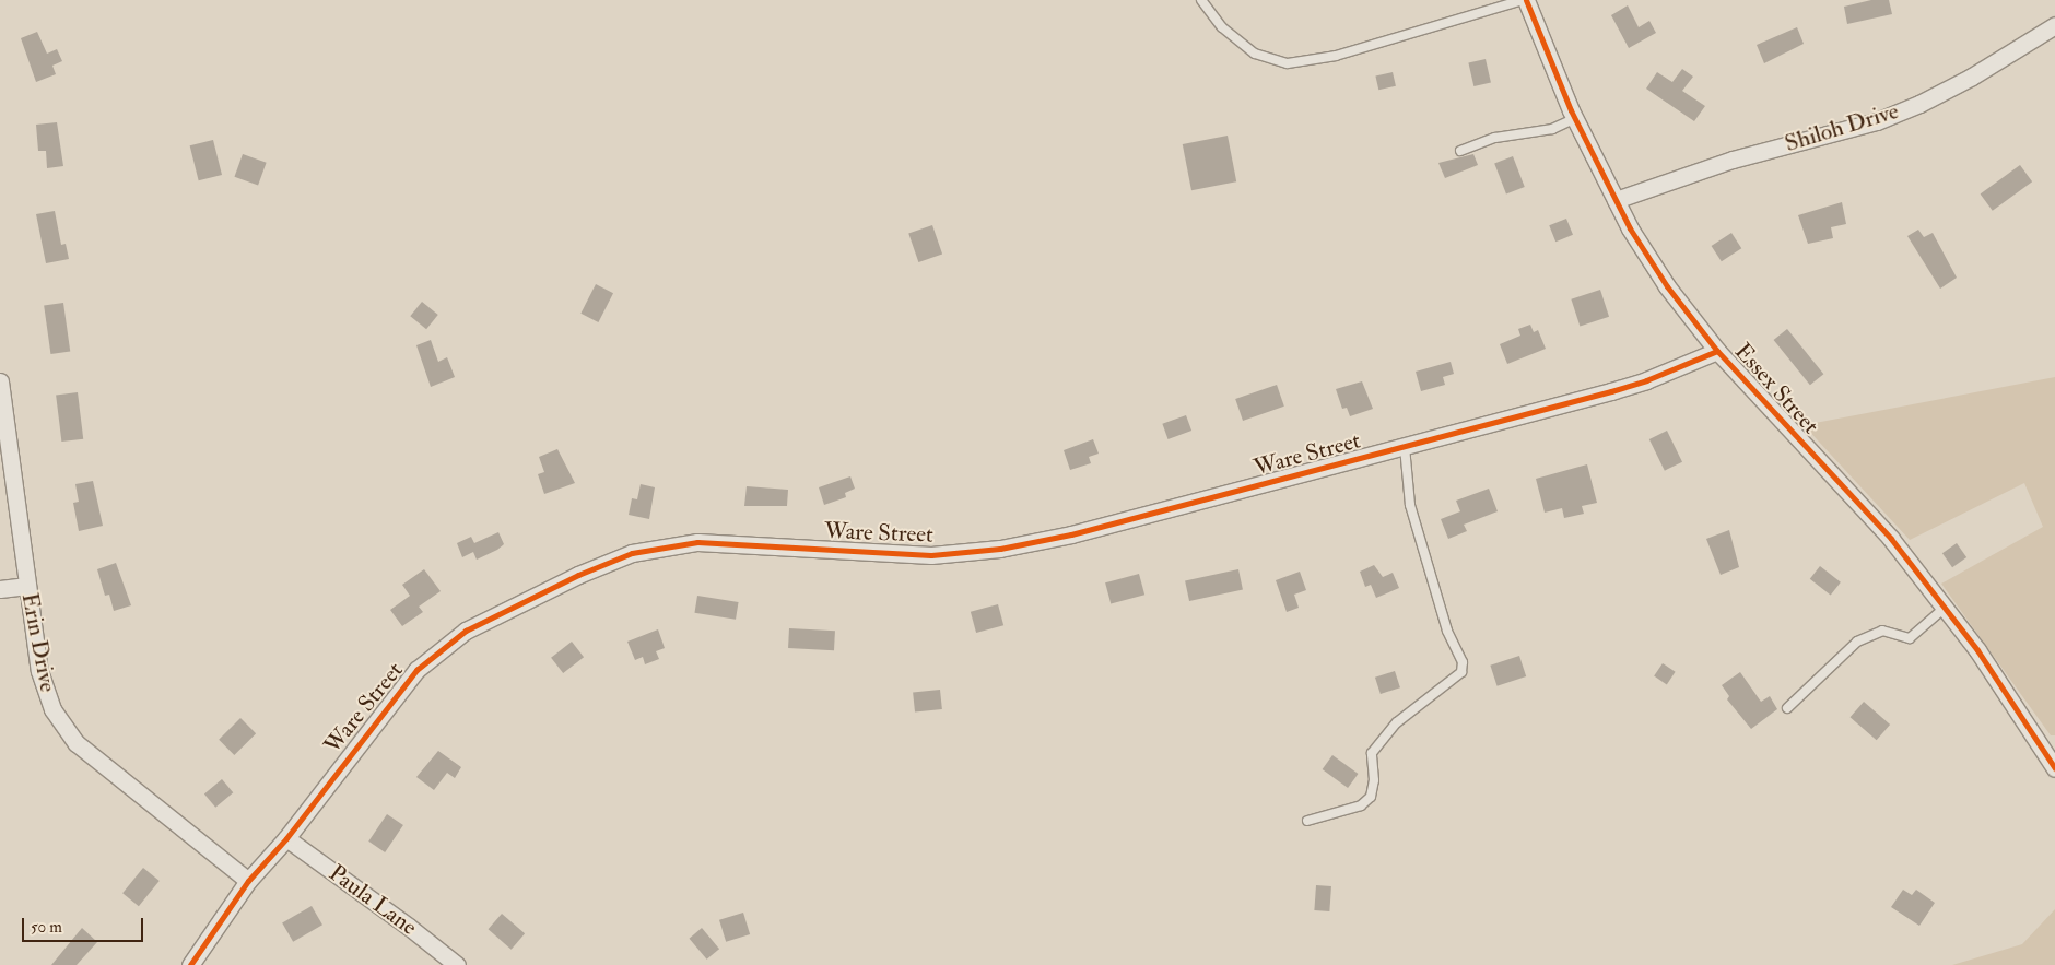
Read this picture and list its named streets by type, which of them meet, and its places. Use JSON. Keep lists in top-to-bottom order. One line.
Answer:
{"streets":{"street":["Shiloh Drive","Essex Street","Ware Street","Erin Drive","Paula Lane"]},"crossings":[["Shiloh Drive","Essex Street"],["Essex Street","Ware Street"],["Ware Street","Erin Drive"],["Ware Street","Paula Lane"]],"scale_bar":"50 m"}
